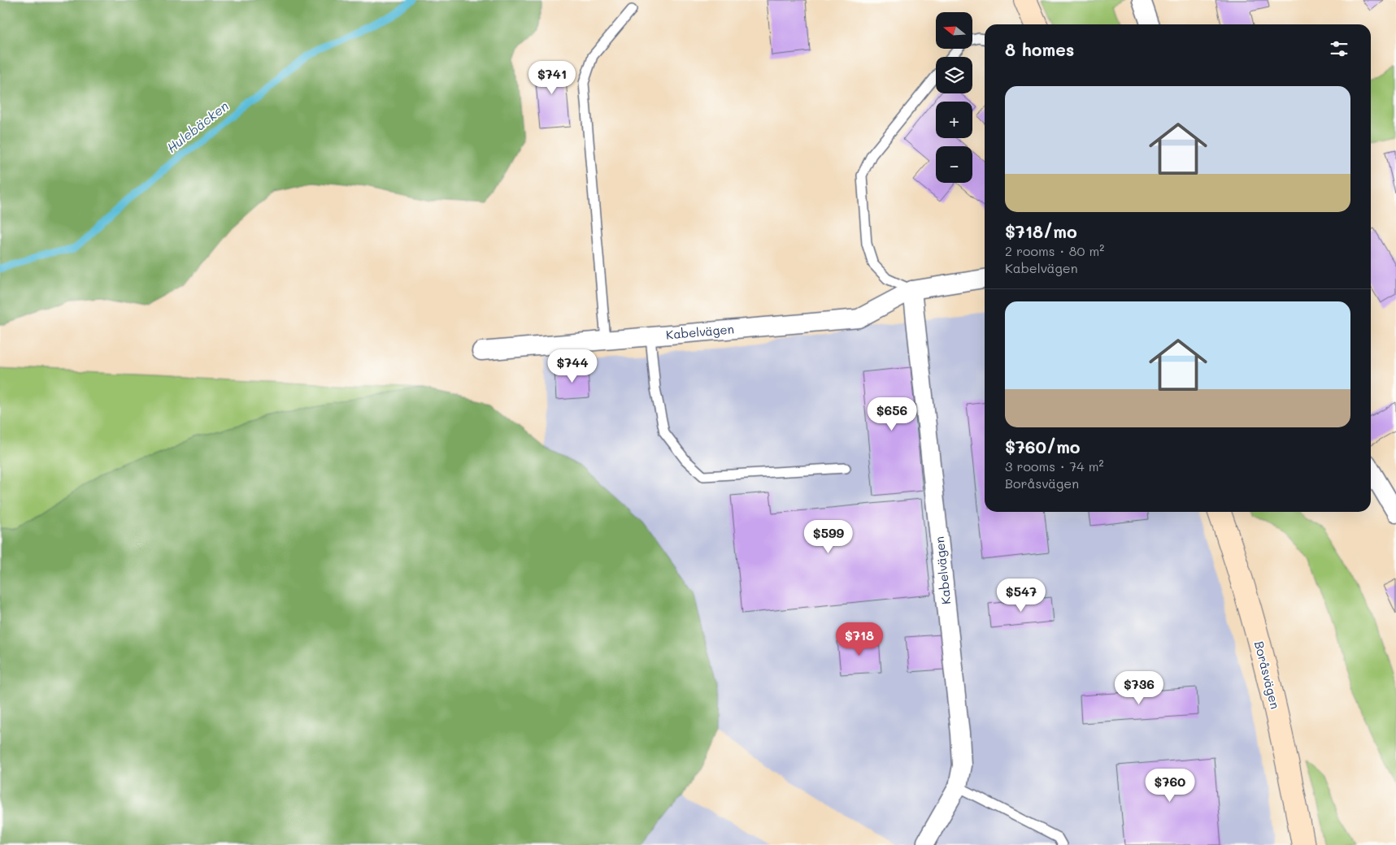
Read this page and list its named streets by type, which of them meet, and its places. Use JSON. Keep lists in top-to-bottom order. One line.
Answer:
{"streets":{"street":["Kabelvägen","Boråsvägen"]},"water":["Hulebäcken"],"north":"left","page":{"map_buttons":["+","−"],"heading":"8 homes","price":["$741","$744","$656","$599","$547","$718","$736","$760"],"list":[{"name":"$718/mo","note":"2 rooms · 80 m² · Kabelvägen"},{"name":"$760/mo","note":"3 rooms · 74 m² · Boråsvägen"}]}}
